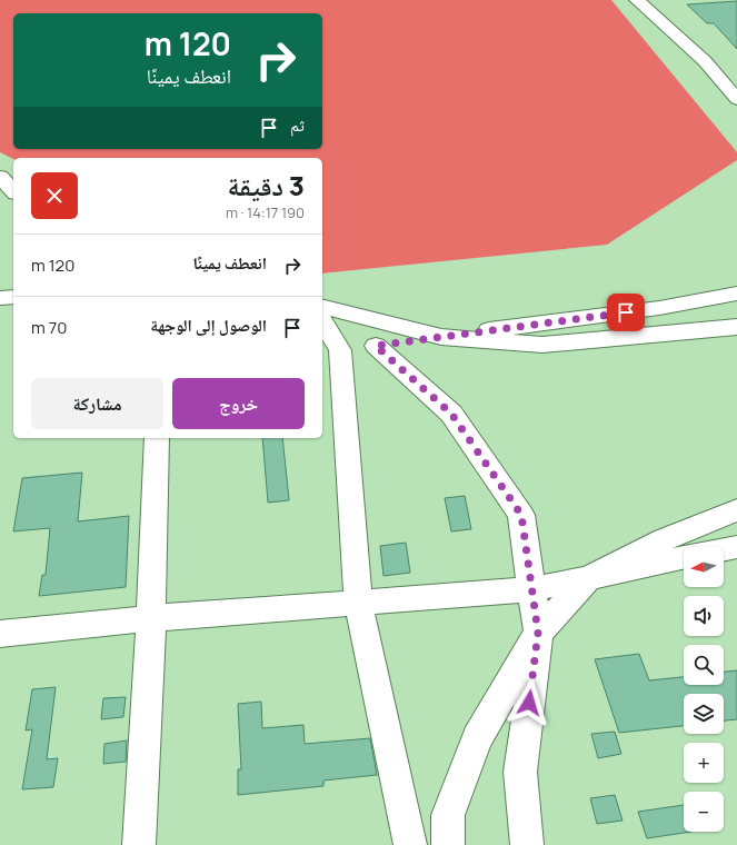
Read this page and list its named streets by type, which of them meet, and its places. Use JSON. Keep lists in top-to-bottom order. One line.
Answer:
{"north":"left","page":{"turn":["120 m","انعطف يمينًا"],"then":"ثم","heading":["3 دقيقة","190 m · 14:17"],"list":[{"name":"انعطف يمينًا","value":"120 m"},{"name":"الوصول إلى الوجهة","value":"70 m"}],"buttons":["خروج","مشاركة"],"map_buttons":["+","−"]}}
